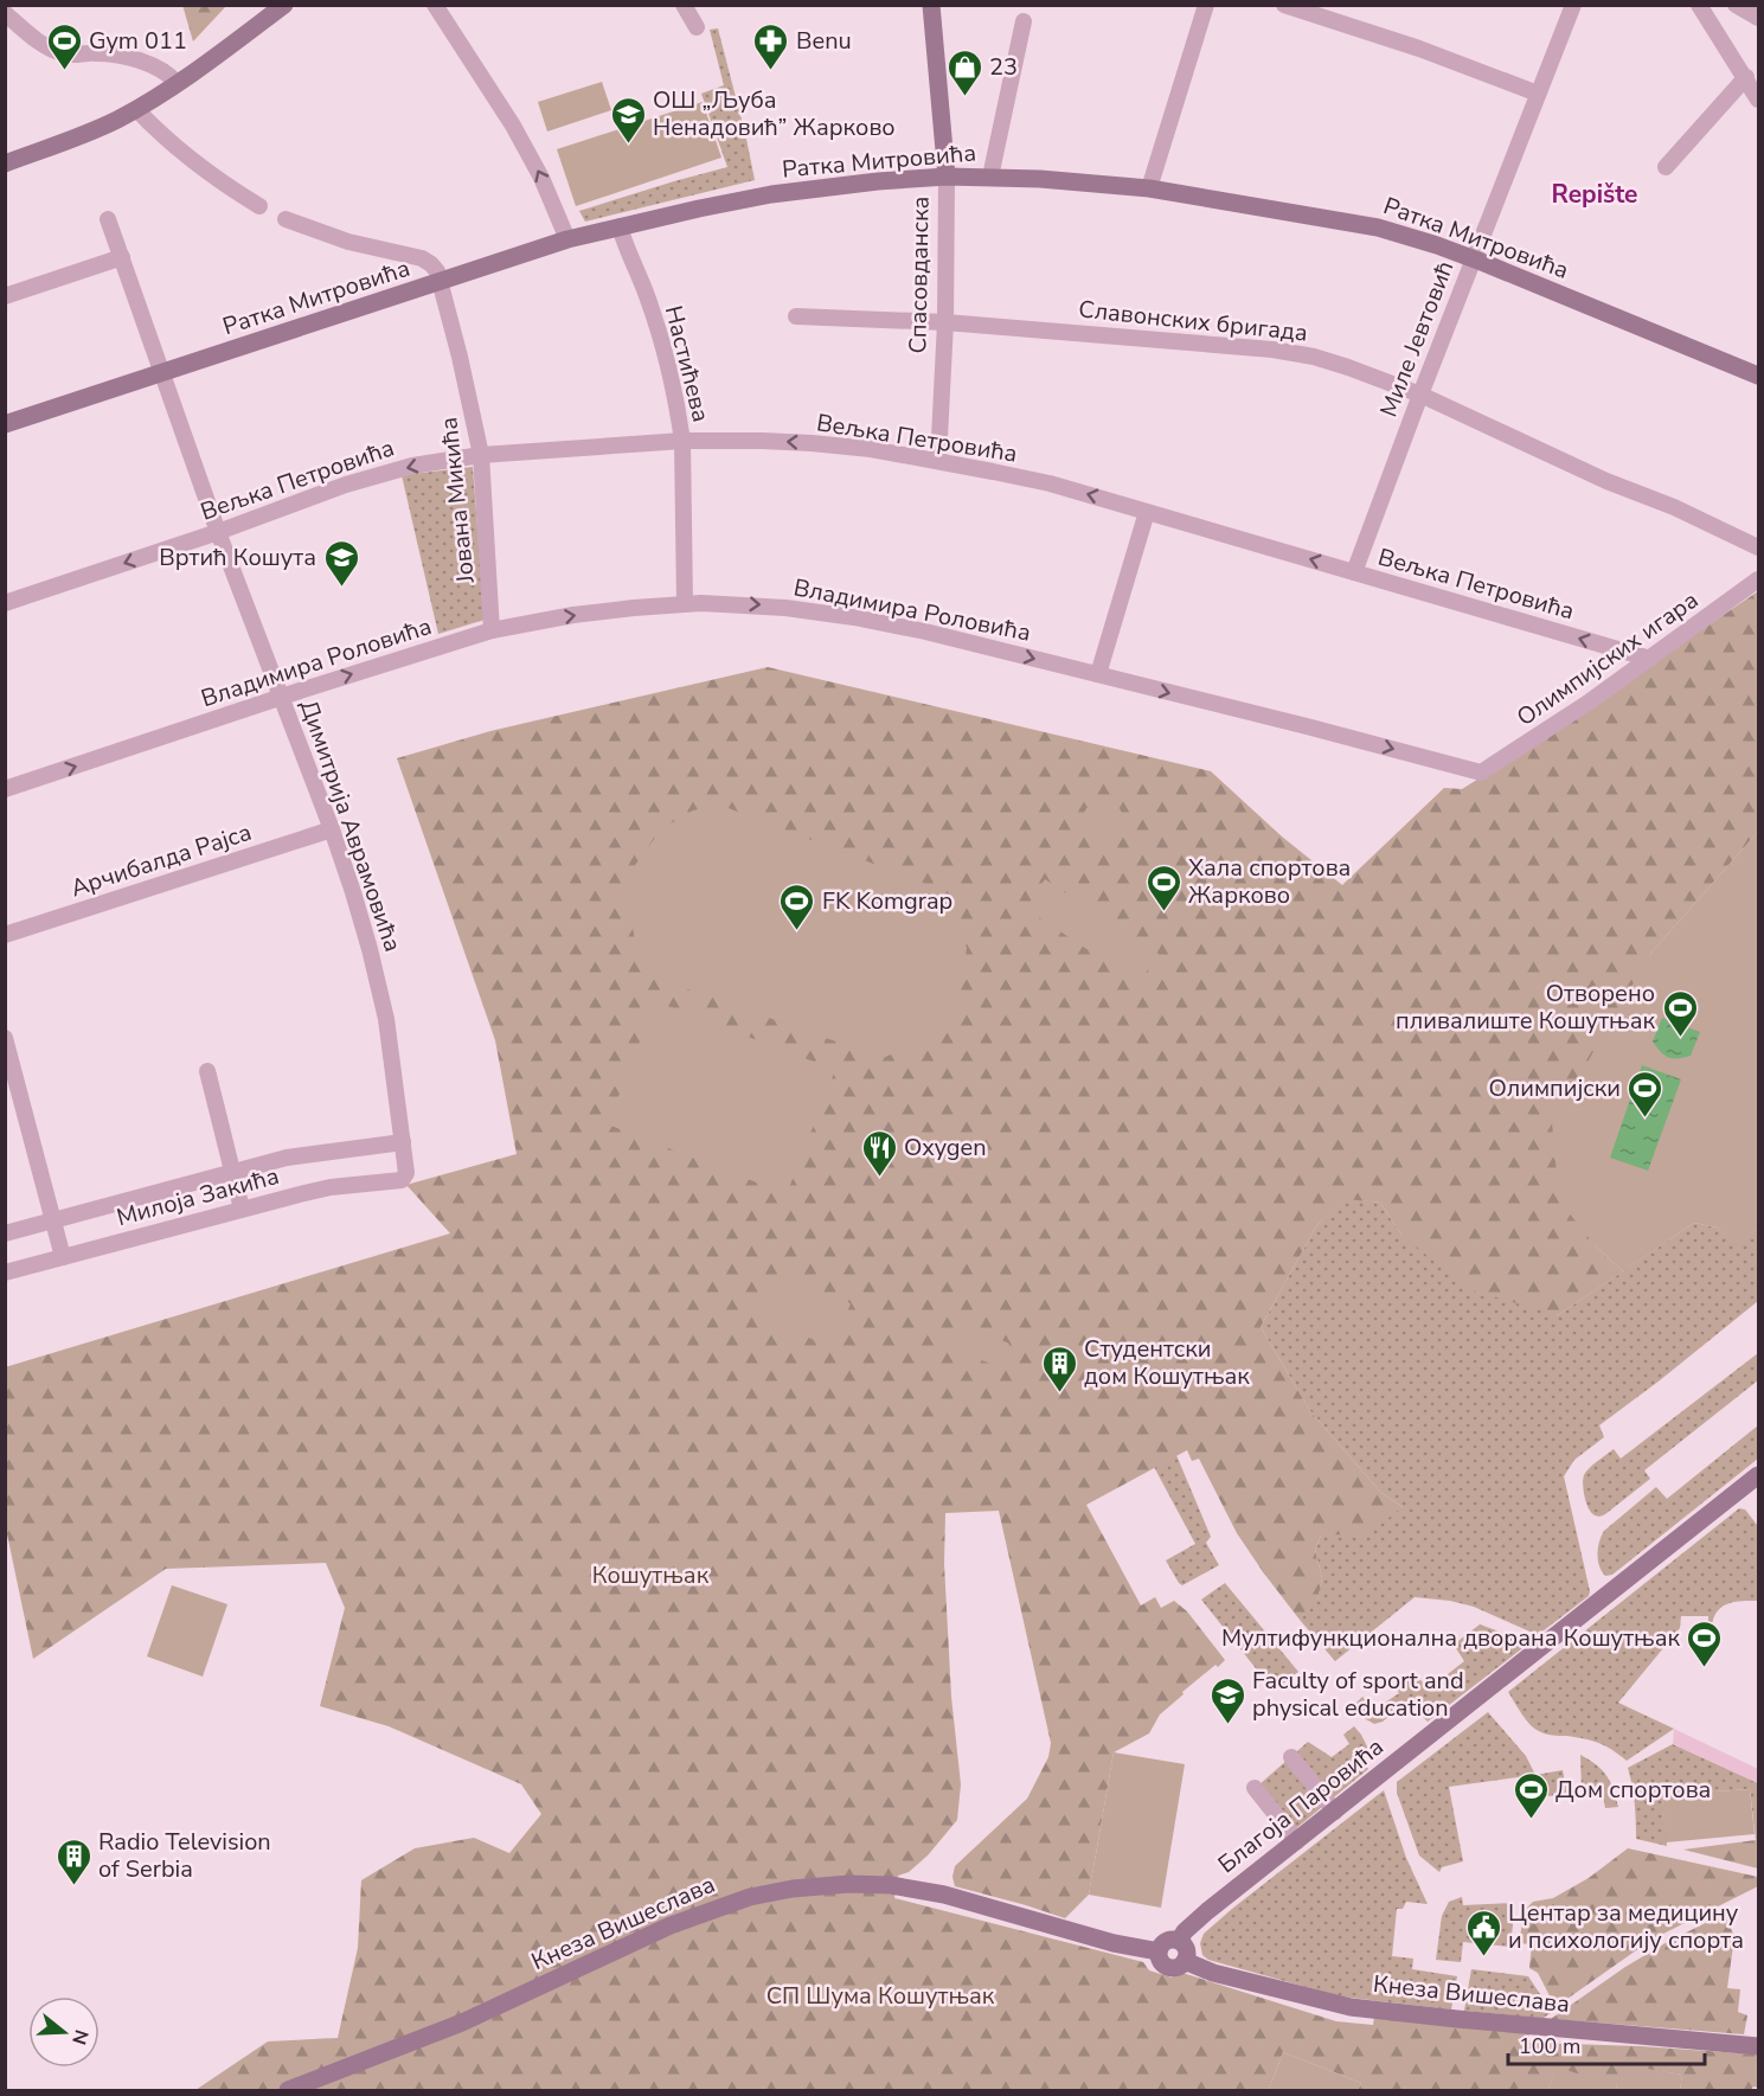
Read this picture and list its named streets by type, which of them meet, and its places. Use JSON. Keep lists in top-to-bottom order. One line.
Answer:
{"streets":{"street":["Ратка Митровића","Спасовданска","Славонских бригада","Миле Јевтовић","Настићева","Вељка Петровића","Јована Микића","Владимира Роловића","Олимпијских игара","Димитрија Аврамовића","Арчибалда Рајса","Милоја Закића","Благоја Паровића","Кнеза Вишеслава"]},"crossings":[["Ратка Митровића","Спасовданска"],["Ратка Митровића","Миле Јевтовић"],["Ратка Митровића","Настићева"],["Ратка Митровића","Јована Микића"],["Ратка Митровића","Димитрија Аврамовића"],["Спасовданска","Славонских бригада"],["Спасовданска","Вељка Петровића"],["Славонских бригада","Миле Јевтовић"],["Миле Јевтовић","Вељка Петровића"],["Настићева","Вељка Петровића"],["Настићева","Владимира Роловића"],["Вељка Петровића","Јована Микића"],["Вељка Петровића","Олимпијских игара"],["Вељка Петровића","Димитрија Аврамовића"],["Јована Микића","Владимира Роловића"],["Владимира Роловића","Олимпијских игара"],["Владимира Роловића","Димитрија Аврамовића"],["Димитрија Аврамовића","Арчибалда Рајса"],["Димитрија Аврамовића","Милоја Закића"],["Благоја Паровића","Кнеза Вишеслава"]],"one_way":["Вељка Петровића","Владимира Роловића"],"districts":["Repište"],"parks":["Кошутњак","СП Шума Кошутњак"],"places":{"sports":["Gym 011","Хала спортова Жарково","FK Komgrap","Отворено пливалиште Кошутњак","Олимпијски","Мултифункционална дворана Кошутњак","Дом спортова"],"pharmacy":["Benu"],"shop":["23"],"school or university":["ОШ „Љуба Ненадовић” Жарково","Вртић Кошута","Faculty of sport and physical education"],"restaurant":["Oxygen"],"building":["Студентски дом Кошутњак","Radio Television of Serbia"],"public building":["Центар за медицину и психологију спорта"]},"scale_bar":"100 m","north":"right"}
